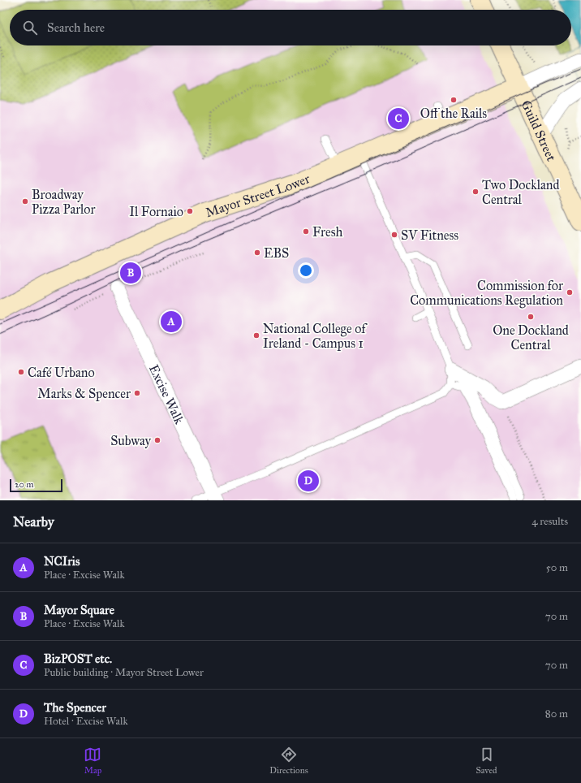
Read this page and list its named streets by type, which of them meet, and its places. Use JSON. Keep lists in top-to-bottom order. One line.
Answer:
{"streets":{"street":["Guild Street","Mayor Street Lower","Excise Walk"]},"crossings":[["Guild Street","Mayor Street Lower"]],"places":["Off the Rails","Two Dockland Central","Broadway Pizza Parlor","Il Fornaio","Fresh","SV Fitness","EBS","Commission for Communications Regulation","One Dockland Central","National College of Ireland - Campus 1","Café Urbano","Marks & Spencer","Subway"],"scale_bar":"20 m","page":{"search":"Search here","pins":["C","B","A","D"],"scale":"20 m","heading":["Nearby","4 results"],"list":[{"mark":"A","name":"NCIris","note":"Place · Excise Walk","value":"50 m"},{"mark":"B","name":"Mayor Square","note":"Place · Excise Walk","value":"70 m"},{"mark":"C","name":"BizPOST etc.","note":"Public building · Mayor Street Lower","value":"70 m"},{"mark":"D","name":"The Spencer","note":"Hotel · Excise Walk","value":"80 m"}],"nav":["Map","Directions","Saved"]}}
